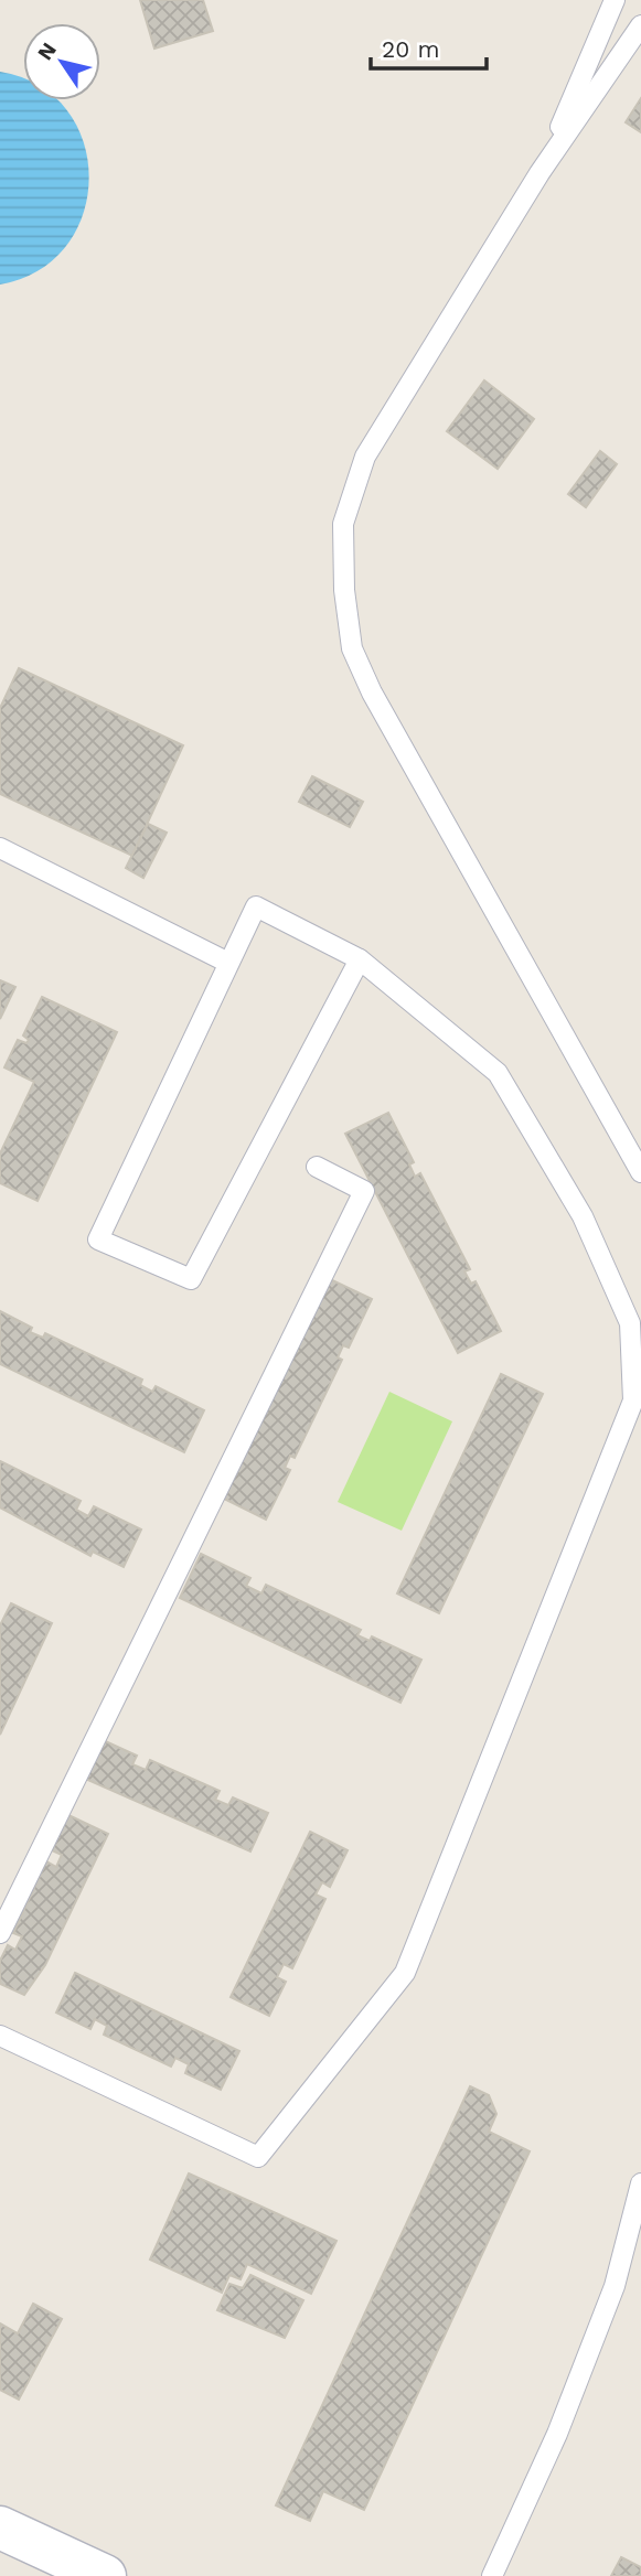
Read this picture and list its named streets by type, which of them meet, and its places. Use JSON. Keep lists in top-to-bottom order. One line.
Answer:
{"scale_bar":"20 m","north":"top left"}
